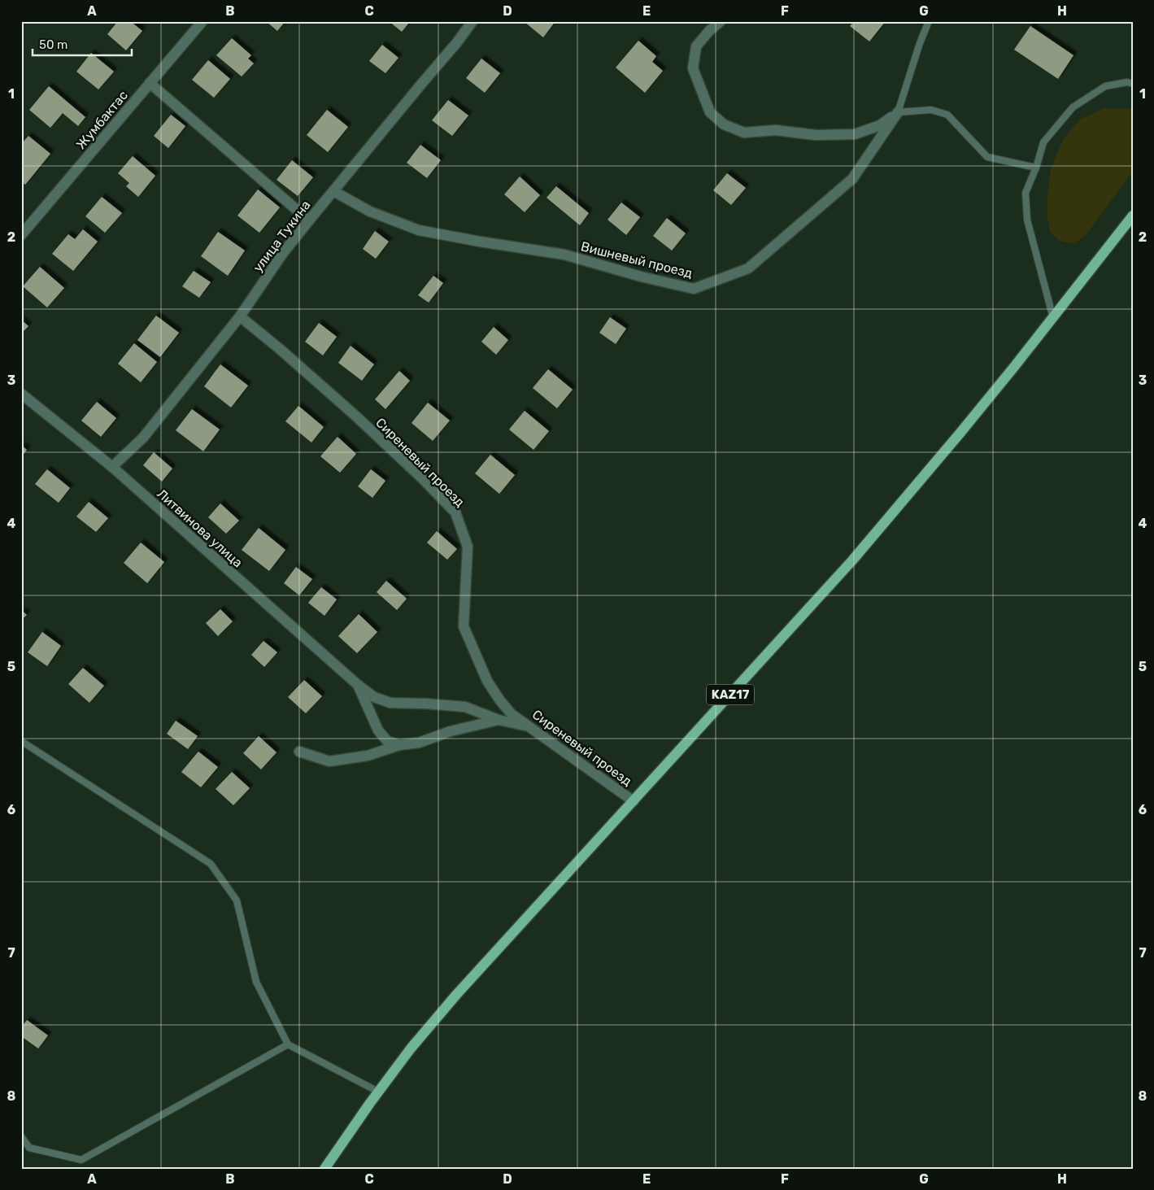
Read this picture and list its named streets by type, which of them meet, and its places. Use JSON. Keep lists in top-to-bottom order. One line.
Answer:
{"streets":{"main road":["KAZ17"],"street":["Жумбактас","улица Тукина","Вишневый проезд","Сиреневый проезд","Литвинова улица"]},"crossings":[["улица Тукина","Вишневый проезд"],["улица Тукина","Сиреневый проезд"],["улица Тукина","Литвинова улица"],["Сиреневый проезд","Литвинова улица"],["Сиреневый проезд","KAZ17"]],"scale_bar":"50 m","grid":{"columns":["A","B","C","D","E","F","G","H"],"rows":["1","2","3","4","5","6","7","8"]}}
